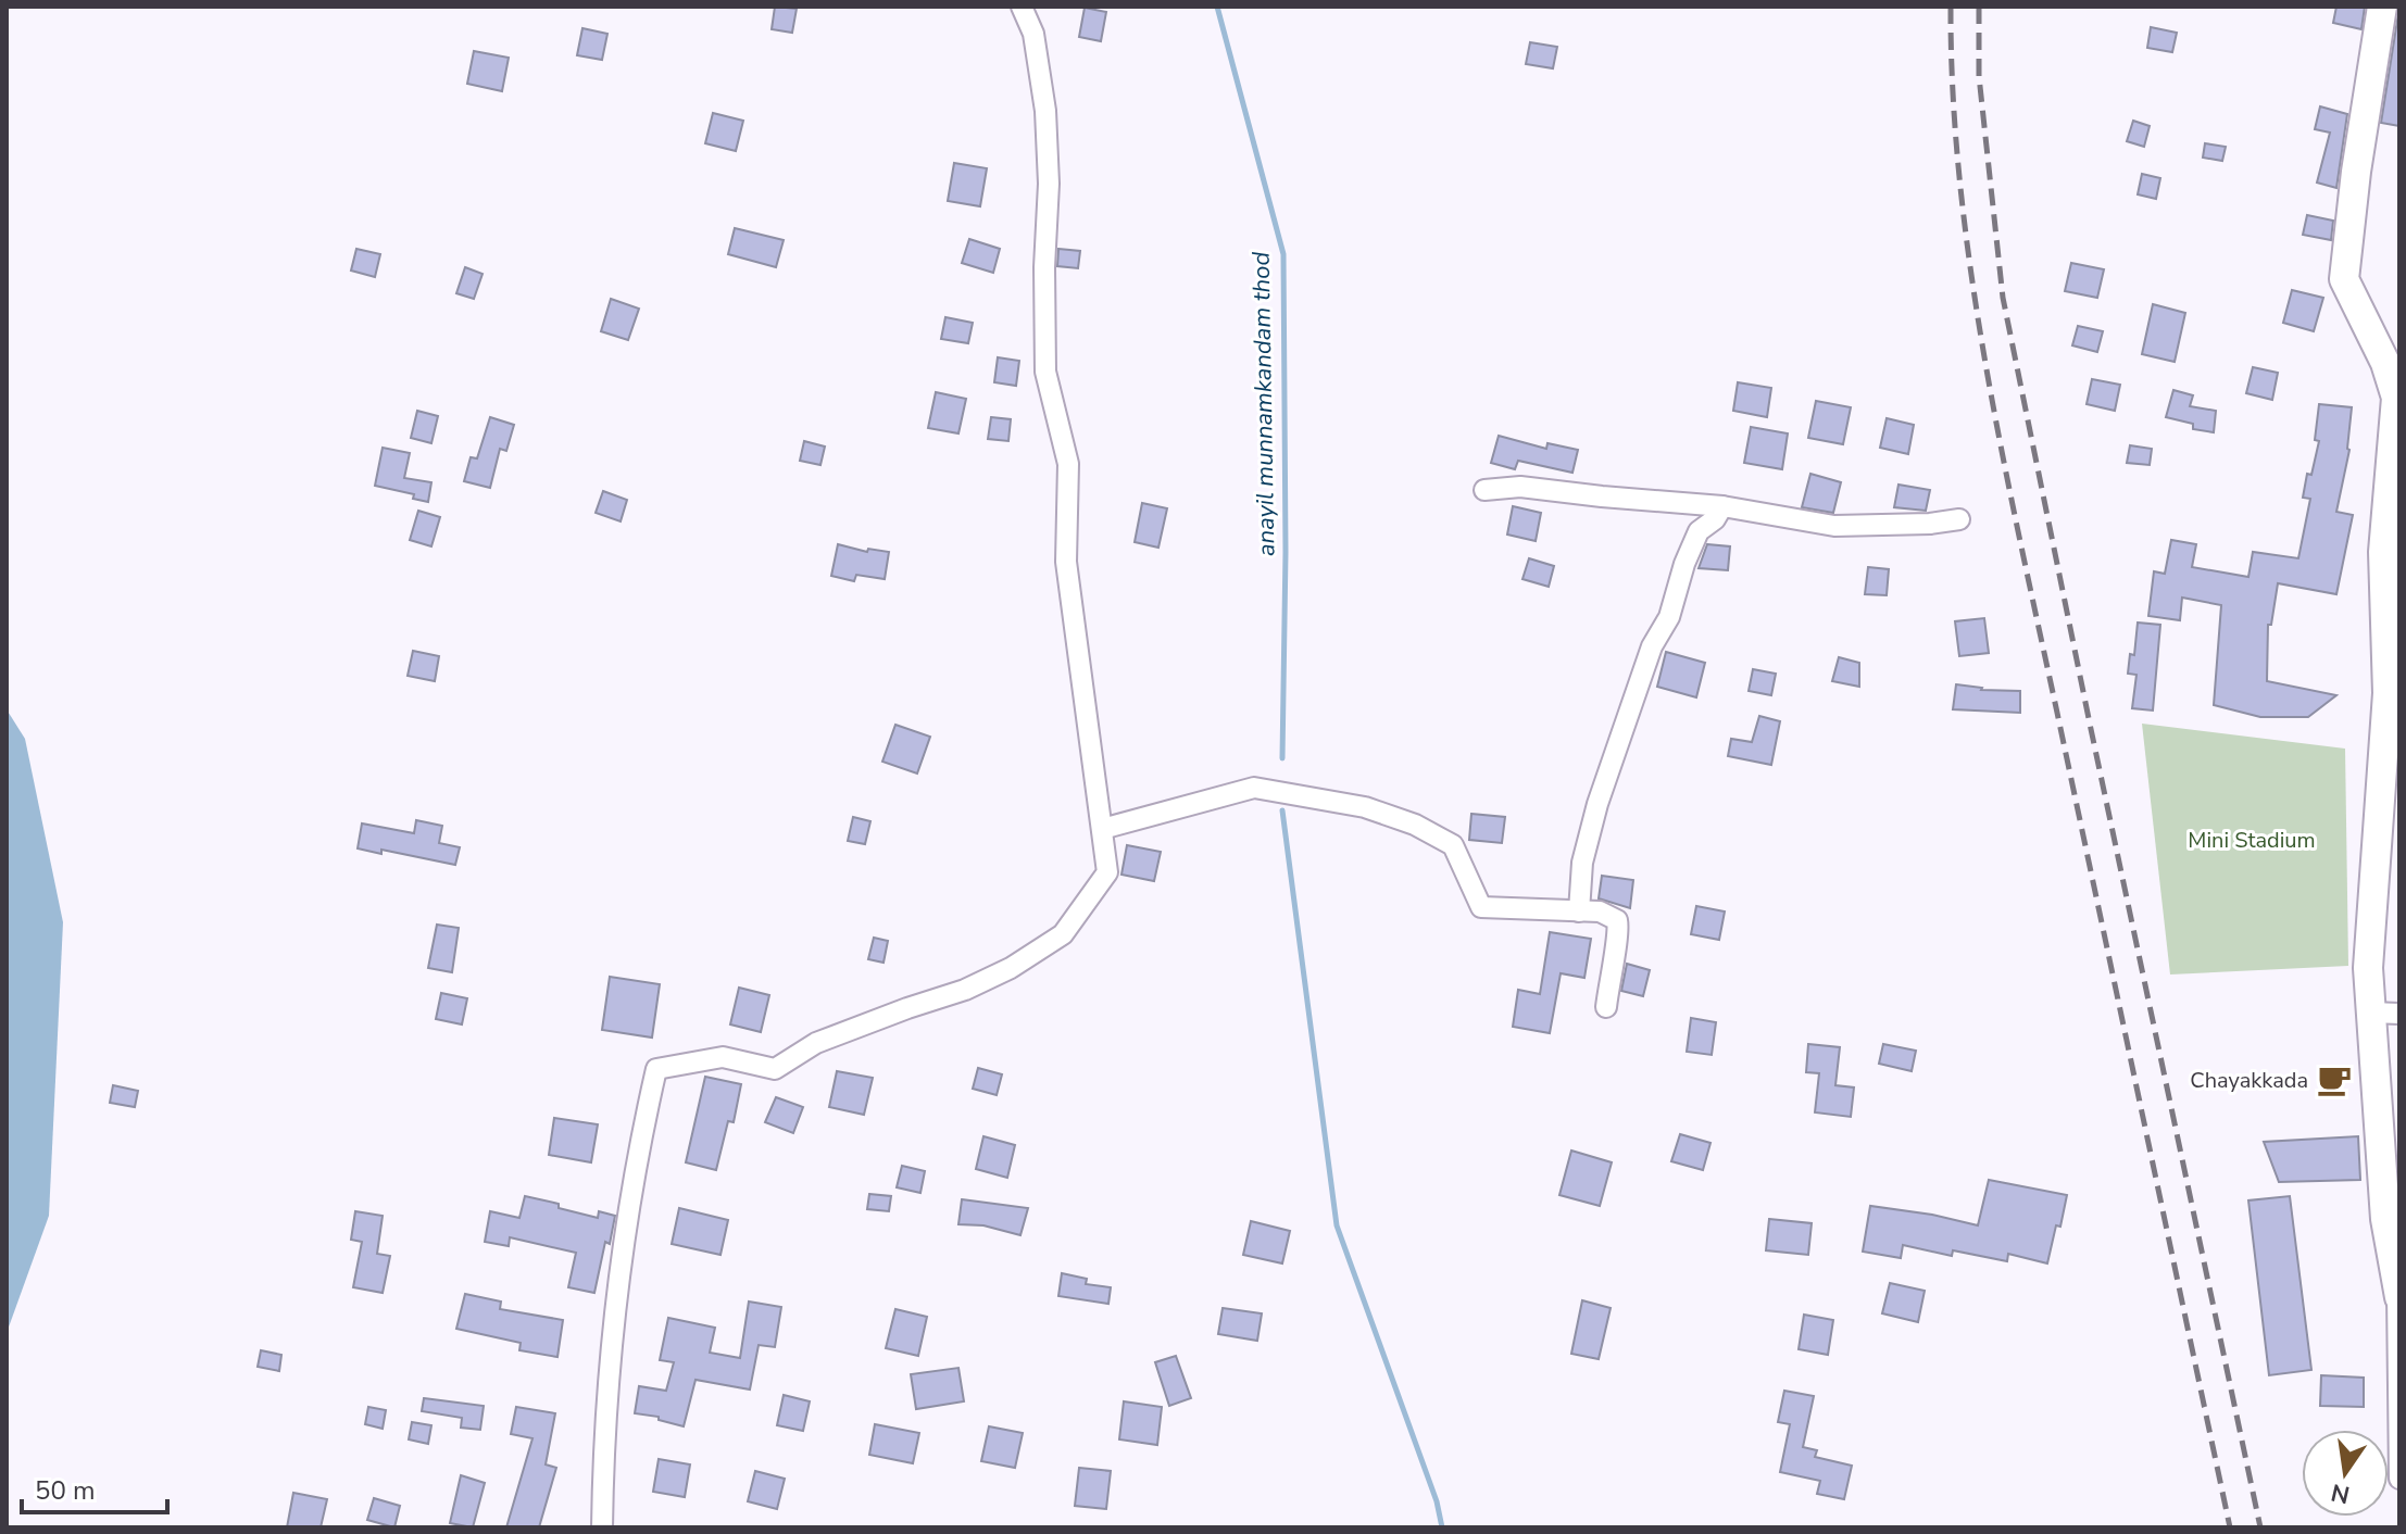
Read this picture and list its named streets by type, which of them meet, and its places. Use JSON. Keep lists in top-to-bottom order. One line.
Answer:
{"water":["anayil munnamkandam thod"],"parks":["Mini Stadium"],"places":{"cafe":["Chayakkada"]},"scale_bar":"50 m","north":"bottom"}
